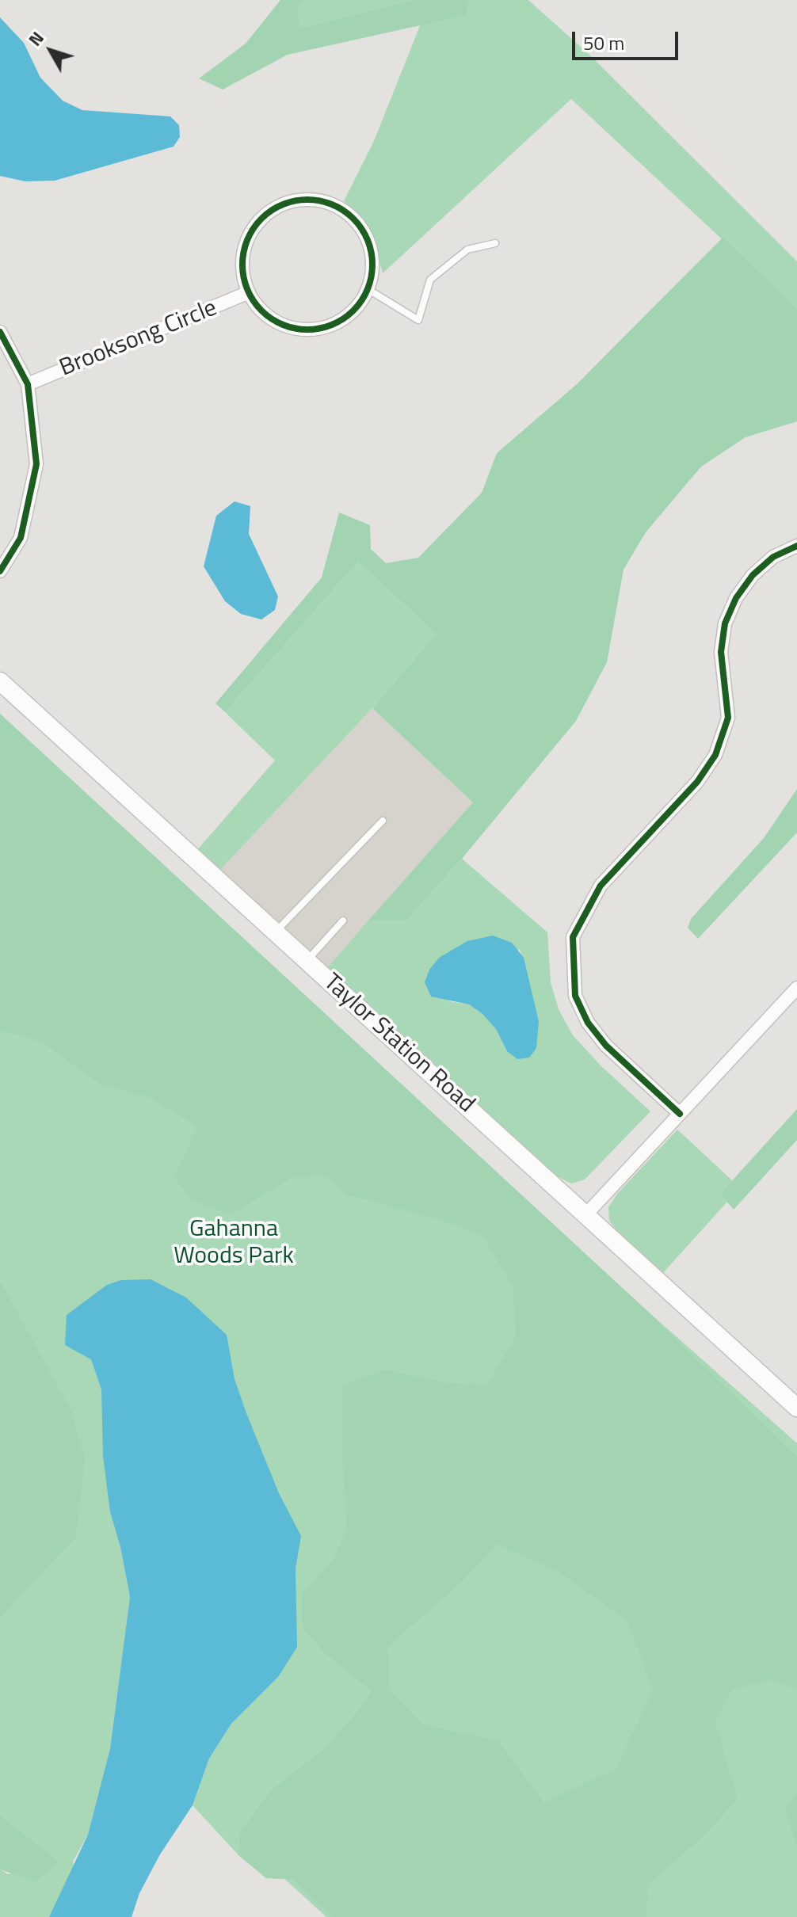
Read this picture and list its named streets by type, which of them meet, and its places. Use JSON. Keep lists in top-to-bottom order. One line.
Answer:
{"streets":{"main road":["Taylor Station Road"],"street":["Brooksong Circle"]},"parks":["Gahanna Woods Park"],"scale_bar":"50 m","north":"top left"}
